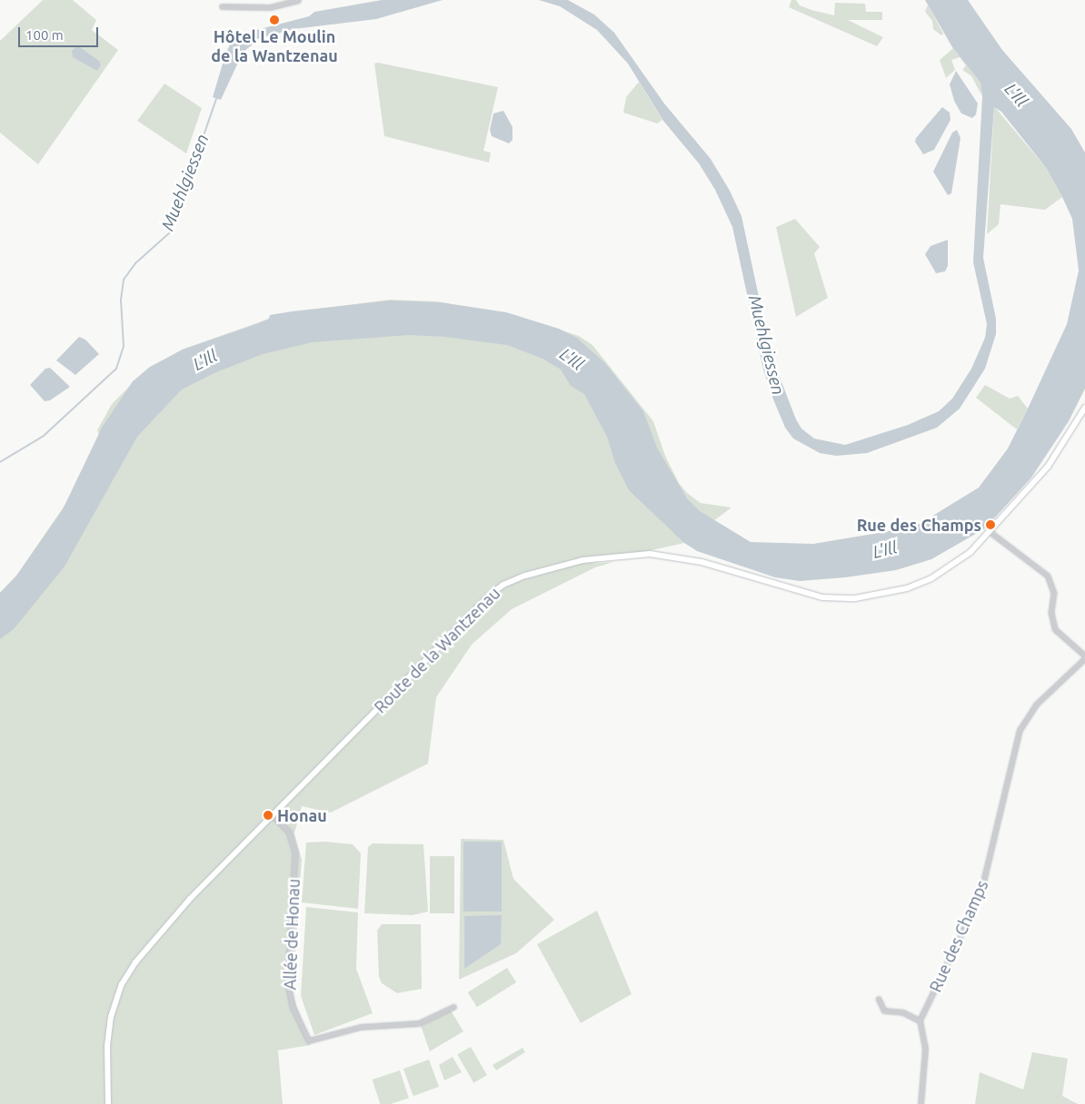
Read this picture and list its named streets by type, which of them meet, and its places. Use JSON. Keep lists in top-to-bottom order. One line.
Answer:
{"streets":{"main road":["Route de la Wantzenau"],"street":["Allée de Honau","Rue des Champs"]},"crossings":[["Route de la Wantzenau","Allée de Honau"],["Route de la Wantzenau","Rue des Champs"]],"water":["L'Ill","Muehlgiessen"],"places":["Hôtel Le Moulin de la Wantzenau","Rue des Champs","Honau"],"scale_bar":"100 m"}
